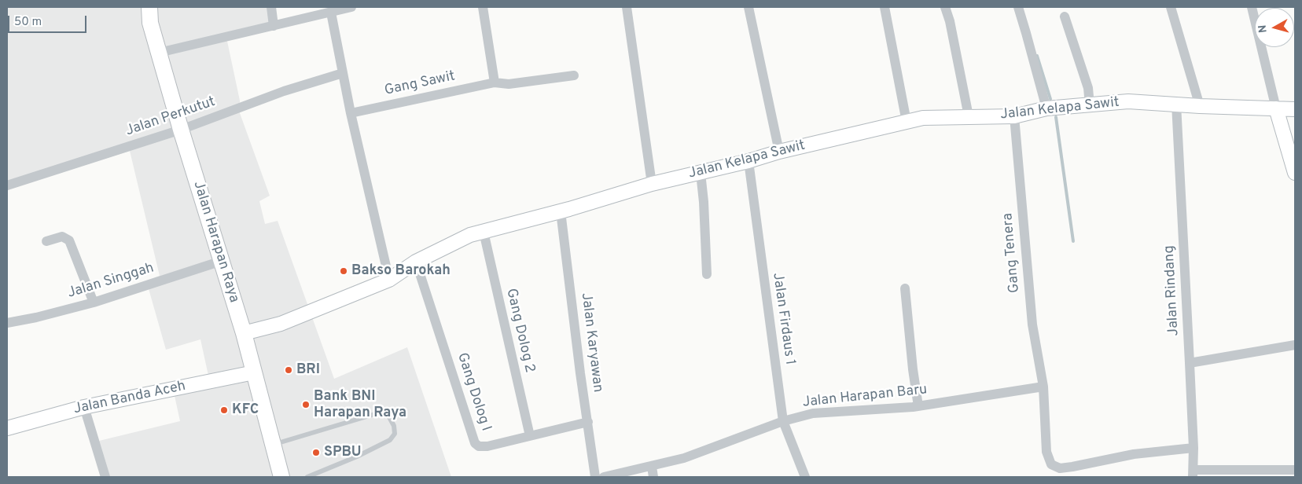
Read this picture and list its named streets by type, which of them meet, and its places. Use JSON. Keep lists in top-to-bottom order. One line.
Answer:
{"streets":{"main road":["Jalan Kelapa Sawit","Jalan Harapan Raya","Jalan Banda Aceh"],"street":["Gang Sawit","Jalan Perkutut","Gang Tenera","Jalan Singgah","Jalan Rindang","Jalan Firdaus 1","Gang Dolog 2","Jalan Karyawan","Gang Dolog I","Jalan Harapan Baru"]},"crossings":[["Jalan Kelapa Sawit","Jalan Harapan Raya"],["Jalan Kelapa Sawit","Gang Tenera"],["Jalan Kelapa Sawit","Jalan Rindang"],["Jalan Kelapa Sawit","Jalan Firdaus 1"],["Jalan Kelapa Sawit","Gang Dolog 2"],["Jalan Kelapa Sawit","Jalan Karyawan"],["Jalan Kelapa Sawit","Gang Dolog I"],["Jalan Perkutut","Jalan Harapan Raya"],["Jalan Harapan Raya","Jalan Singgah"],["Jalan Harapan Raya","Jalan Banda Aceh"],["Gang Tenera","Jalan Rindang"],["Gang Tenera","Jalan Harapan Baru"],["Jalan Firdaus 1","Jalan Harapan Baru"],["Gang Dolog 2","Gang Dolog I"],["Jalan Karyawan","Gang Dolog I"]],"places":["Bakso Barokah","BRI","Bank BNI Harapan Raya","KFC","SPBU"],"scale_bar":"50 m","north":"left"}
